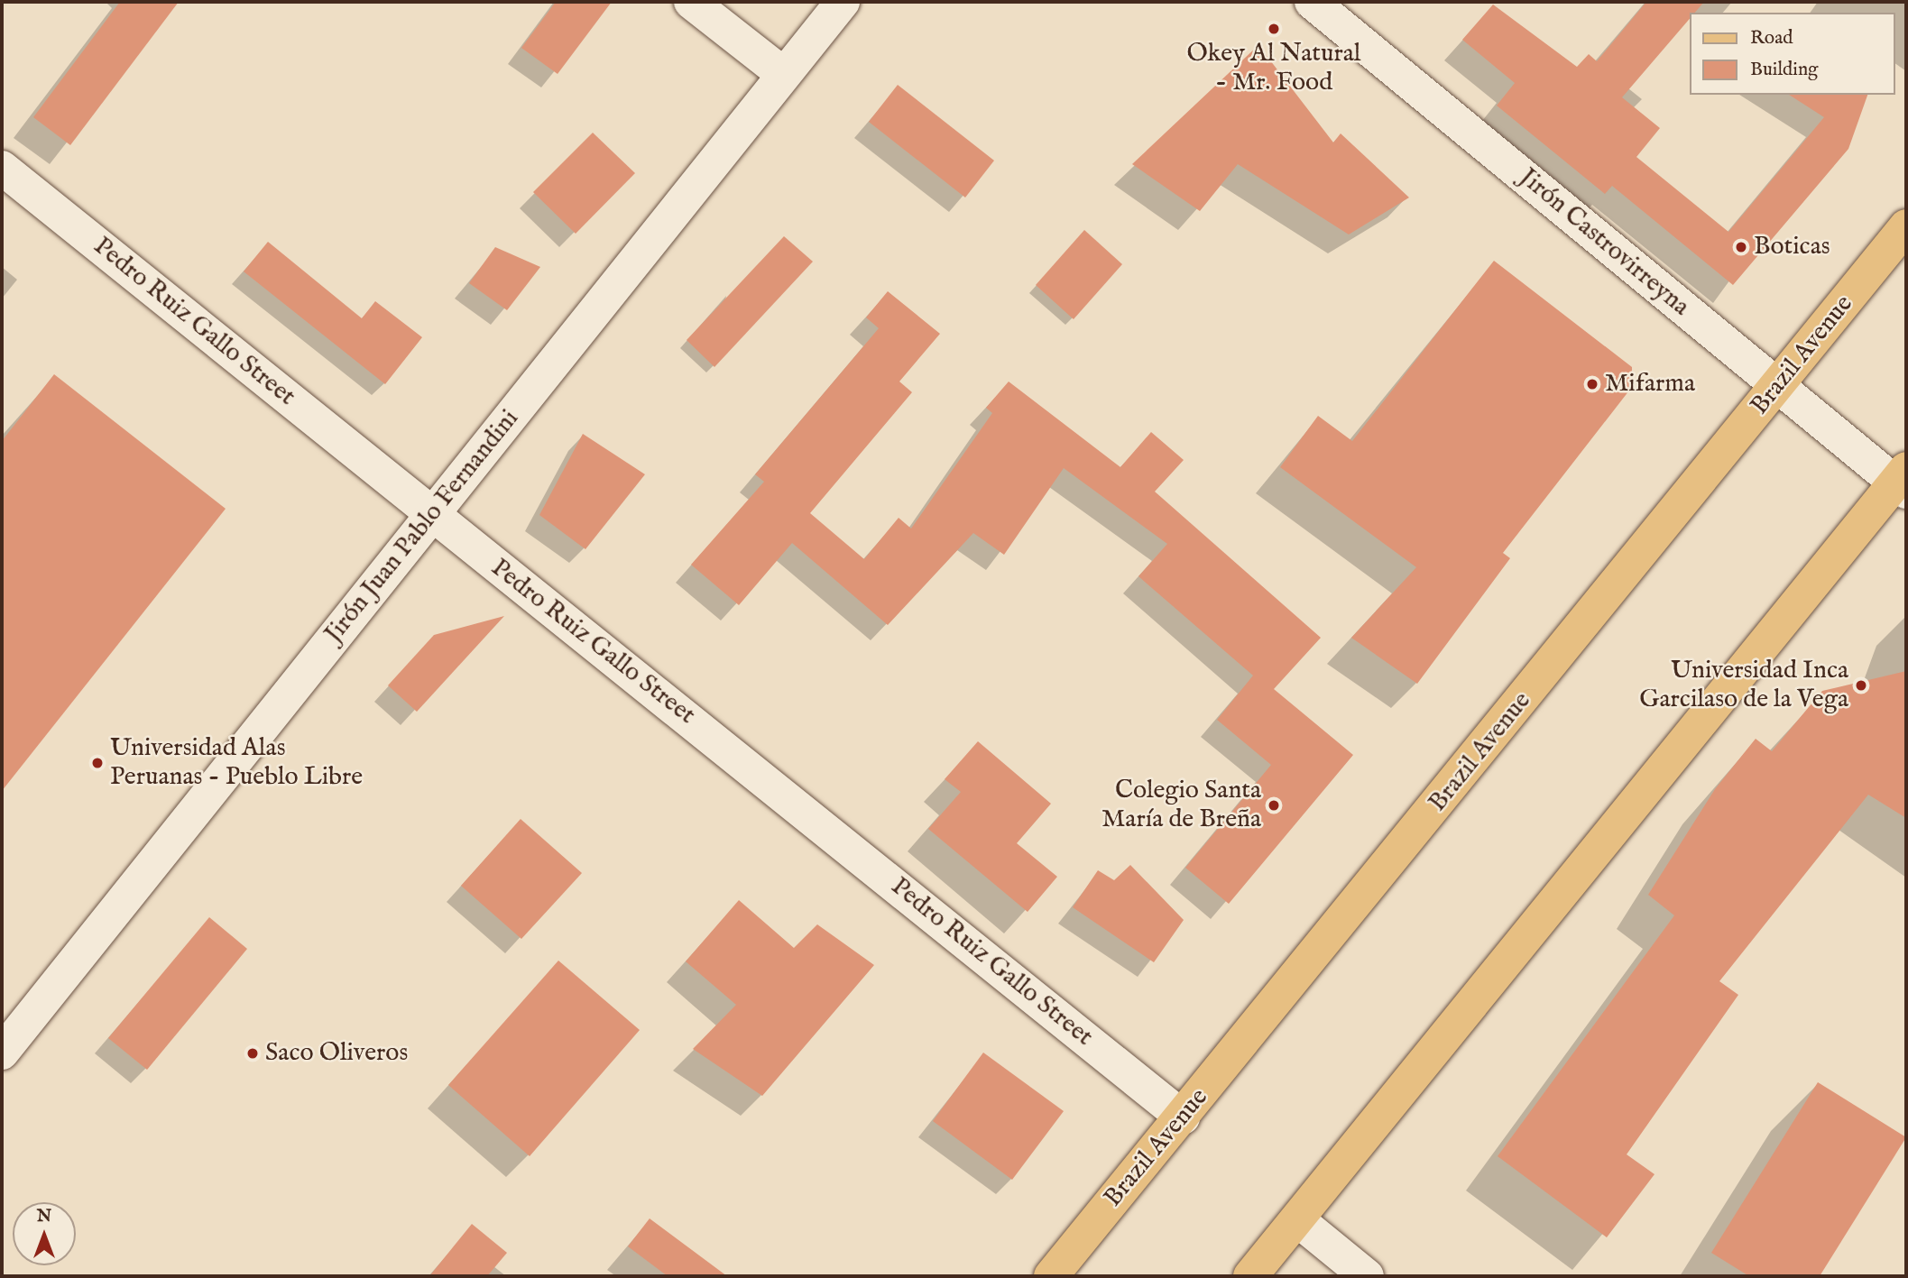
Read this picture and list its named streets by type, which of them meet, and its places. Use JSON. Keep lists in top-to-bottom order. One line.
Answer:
{"streets":{"main road":["Brazil Avenue"],"street":["Jirón Castrovirreyna","Pedro Ruiz Gallo Street","Jirón Juan Pablo Fernandini"]},"crossings":[["Jirón Castrovirreyna","Brazil Avenue"],["Pedro Ruiz Gallo Street","Brazil Avenue"],["Pedro Ruiz Gallo Street","Jirón Juan Pablo Fernandini"]],"places":["Okey Al Natural - Mr. Food","Boticas","Mifarma","Universidad Inca Garcilaso de la Vega","Universidad Alas Peruanas - Pueblo Libre","Colegio Santa María de Breña","Saco Oliveros"],"legend":["Road","Building"],"north":"top"}
